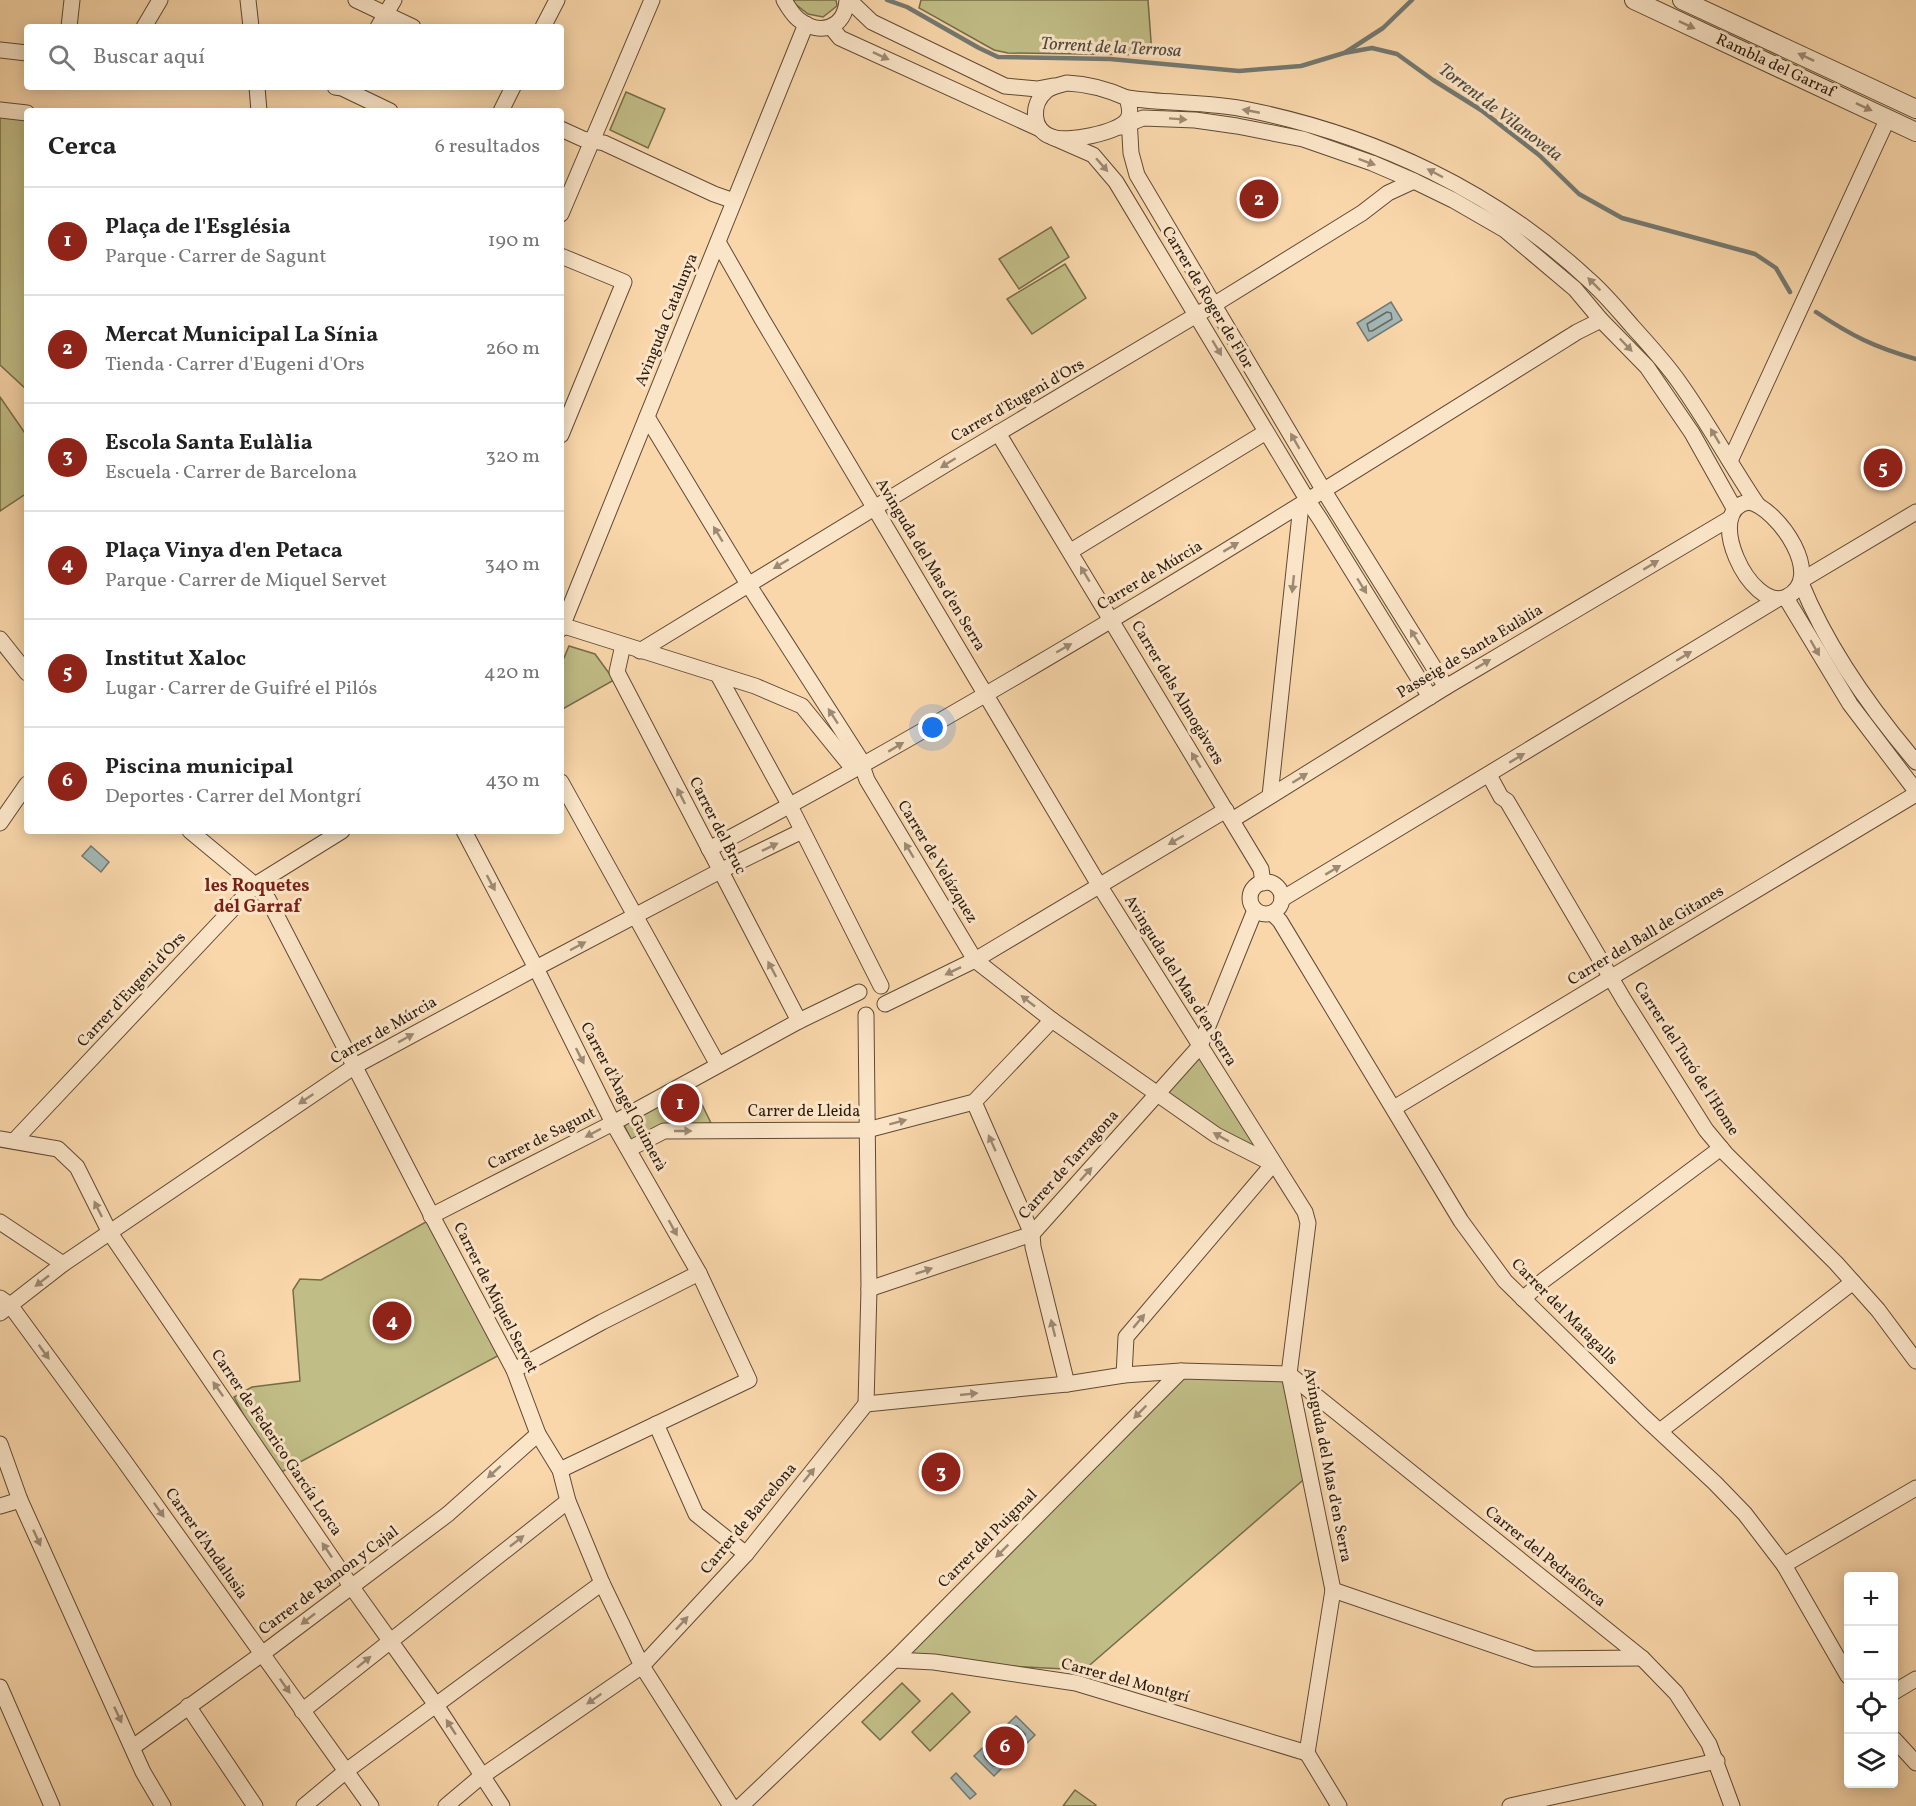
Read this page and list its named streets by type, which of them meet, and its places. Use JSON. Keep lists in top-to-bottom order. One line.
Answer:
{"streets":{"street":["Rambla del Garraf","Carrer de Roger de Flor","Avinguda Catalunya","Carrer d'Eugeni d'Ors","Avinguda del Mas d'en Serra","Carrer de Múrcia","Passeig de Santa Eulàlia","Carrer dels Almogàvers","Carrer del Bruc","Carrer de Velázquez","Carrer del Ball de Gitanes","Carrer del Turó de l'Home","Carrer d'Àngel Guimerà","Carrer de Lleida","Carrer de Sagunt","Carrer de Tarragona","Carrer de Miquel Servet","Carrer del Matagalls","Carrer de Federico García Lorca","Carrer de Barcelona","Carrer del Puigmal","Carrer d'Andalusia","Carrer del Pedraforca","Carrer de Ramon y Cajal","Carrer del Montgrí"]},"crossings":[["Carrer de Roger de Flor","Carrer d'Eugeni d'Ors"],["Carrer de Roger de Flor","Carrer de Múrcia"],["Carrer de Roger de Flor","Passeig de Santa Eulàlia"],["Avinguda Catalunya","Avinguda del Mas d'en Serra"],["Avinguda Catalunya","Carrer de Velázquez"],["Carrer d'Eugeni d'Ors","Avinguda del Mas d'en Serra"],["Carrer d'Eugeni d'Ors","Carrer dels Almogàvers"],["Carrer d'Eugeni d'Ors","Carrer de Velázquez"],["Carrer d'Eugeni d'Ors","Carrer de Miquel Servet"],["Carrer d'Eugeni d'Ors","Carrer de Federico García Lorca"],["Avinguda del Mas d'en Serra","Carrer de Múrcia"],["Avinguda del Mas d'en Serra","Carrer de Velázquez"],["Avinguda del Mas d'en Serra","Carrer de Tarragona"],["Avinguda del Mas d'en Serra","Carrer del Pedraforca"],["Avinguda del Mas d'en Serra","Carrer del Montgrí"],["Carrer de Múrcia","Carrer dels Almogàvers"],["Carrer de Múrcia","Carrer del Bruc"],["Carrer de Múrcia","Carrer de Velázquez"],["Carrer de Múrcia","Carrer d'Àngel Guimerà"],["Carrer de Múrcia","Carrer de Miquel Servet"],["Carrer de Múrcia","Carrer de Federico García Lorca"],["Carrer de Múrcia","Carrer d'Andalusia"],["Passeig de Santa Eulàlia","Carrer dels Almogàvers"],["Carrer dels Almogàvers","Carrer del Matagalls"],["Carrer del Bruc","Carrer de Sagunt"],["Carrer de Velázquez","Carrer de Tarragona"],["Carrer del Ball de Gitanes","Carrer del Turó de l'Home"],["Carrer del Ball de Gitanes","Carrer del Matagalls"],["Carrer d'Àngel Guimerà","Carrer de Lleida"],["Carrer d'Àngel Guimerà","Carrer de Sagunt"],["Carrer de Sagunt","Carrer de Miquel Servet"],["Carrer de Miquel Servet","Carrer de Barcelona"],["Carrer de Miquel Servet","Carrer de Ramon y Cajal"],["Carrer de Federico García Lorca","Carrer de Barcelona"],["Carrer de Federico García Lorca","Carrer de Ramon y Cajal"],["Carrer del Puigmal","Carrer del Montgrí"],["Carrer d'Andalusia","Carrer de Ramon y Cajal"]],"one_way":["Carrer dels Almogàvers","Carrer de Lleida","Carrer de Sagunt","Carrer de Federico García Lorca","Carrer del Puigmal"],"districts":["les Roquetes del Garraf"],"water":["Torrent de la Terrosa","Torrent de Vilanoveta"],"page":{"search":"Buscar aquí","heading":["Cerca","6 resultados"],"pins":["2","5","1","4","3","6"],"list":[{"mark":"1","name":"Plaça de l'Església","note":"Parque · Carrer de Sagunt","value":"190 m"},{"mark":"2","name":"Mercat Municipal La Sínia","note":"Tienda · Carrer d'Eugeni d'Ors","value":"260 m"},{"mark":"3","name":"Escola Santa Eulàlia","note":"Escuela · Carrer de Barcelona","value":"320 m"},{"mark":"4","name":"Plaça Vinya d'en Petaca","note":"Parque · Carrer de Miquel Servet","value":"340 m"},{"mark":"5","name":"Institut Xaloc","note":"Lugar · Carrer de Guifré el Pilós","value":"420 m"},{"mark":"6","name":"Piscina municipal","note":"Deportes · Carrer del Montgrí","value":"430 m"}],"map_buttons":["+","−"]}}
